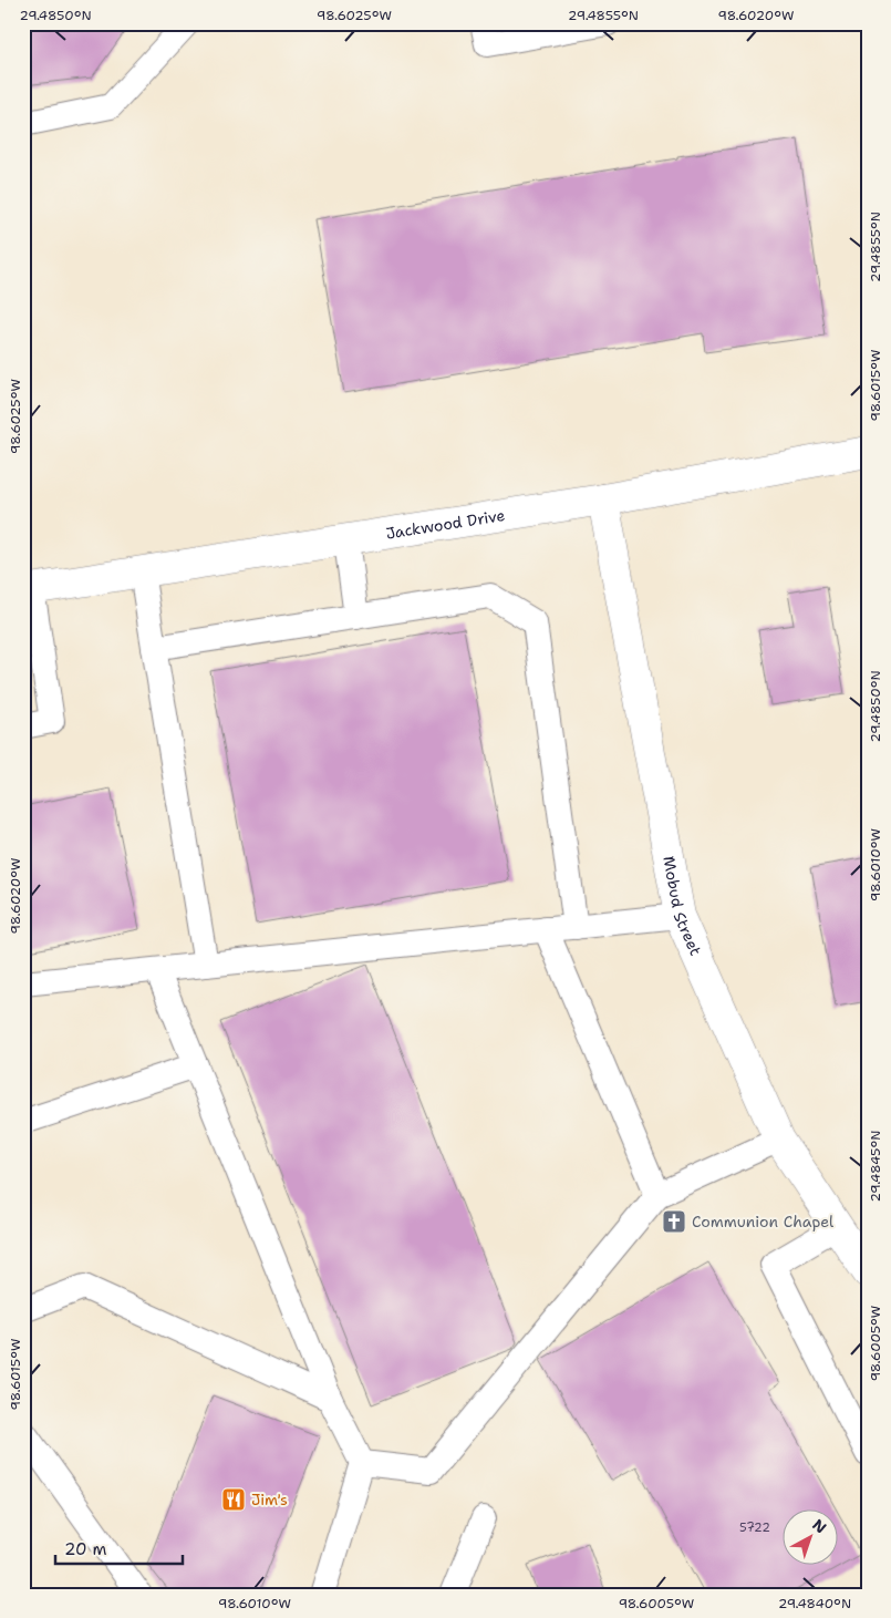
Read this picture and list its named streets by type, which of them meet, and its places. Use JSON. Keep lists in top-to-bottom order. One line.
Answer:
{"streets":{"street":["Jackwood Drive","Mobud Street"]},"crossings":[["Jackwood Drive","Mobud Street"]],"places":{"church":["Communion Chapel"],"restaurant":["Jim's"]},"house_numbers":["5722"],"scale_bar":"20 m","north":"top right","coordinates":["29.4850°N","98.6025°W","29.4855°N","98.6020°W","98.6015°W","98.6010°W","29.4845°N","98.6005°W","29.4840°N"]}
